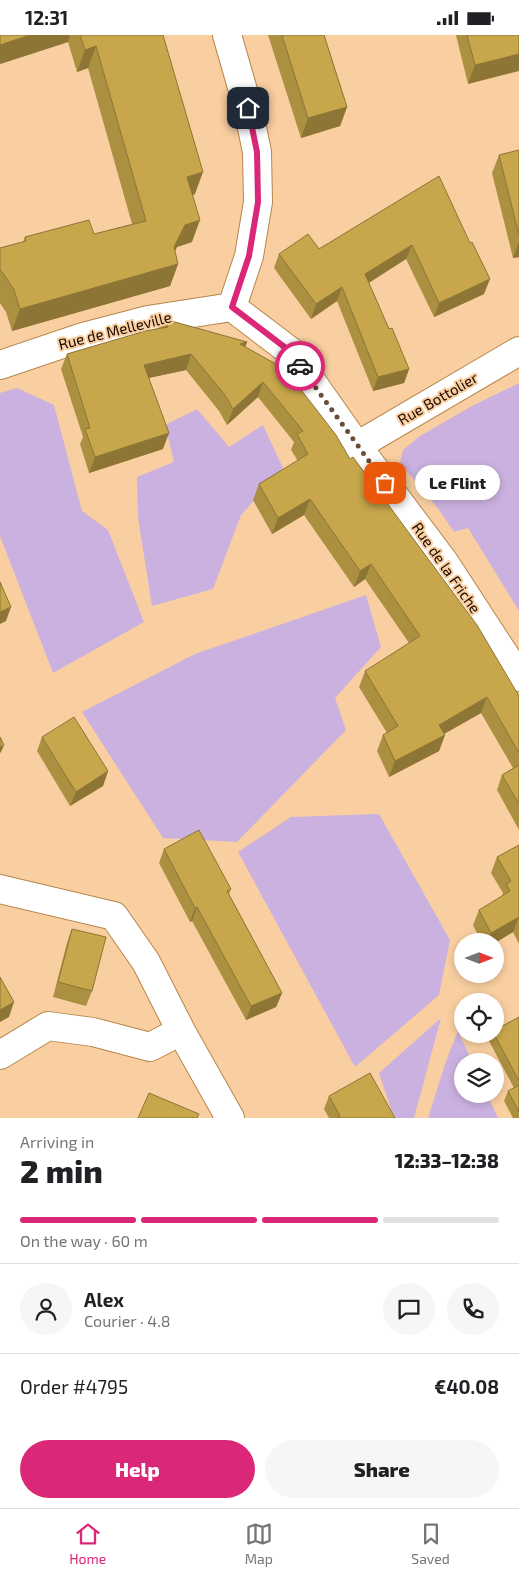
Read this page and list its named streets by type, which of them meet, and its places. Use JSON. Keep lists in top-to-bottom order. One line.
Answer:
{"streets":{"street":["Rue de Melleville","Rue Bottolier","Rue de la Friche"]},"crossings":[["Rue de Melleville","Rue de la Friche"],["Rue Bottolier","Rue de la Friche"]],"places":["Le Flint"],"north":"right","page":{"status":"12:31","bubble":"Le Flint","heading":["2 min","Arriving in","12:33–12:38"],"panel":["Alex","Courier · 4.8","Order #4795","€40.08"],"bar":"On the way · 60 m","buttons":["Help","Share"],"tabs":["Home","Map","Saved"]}}
